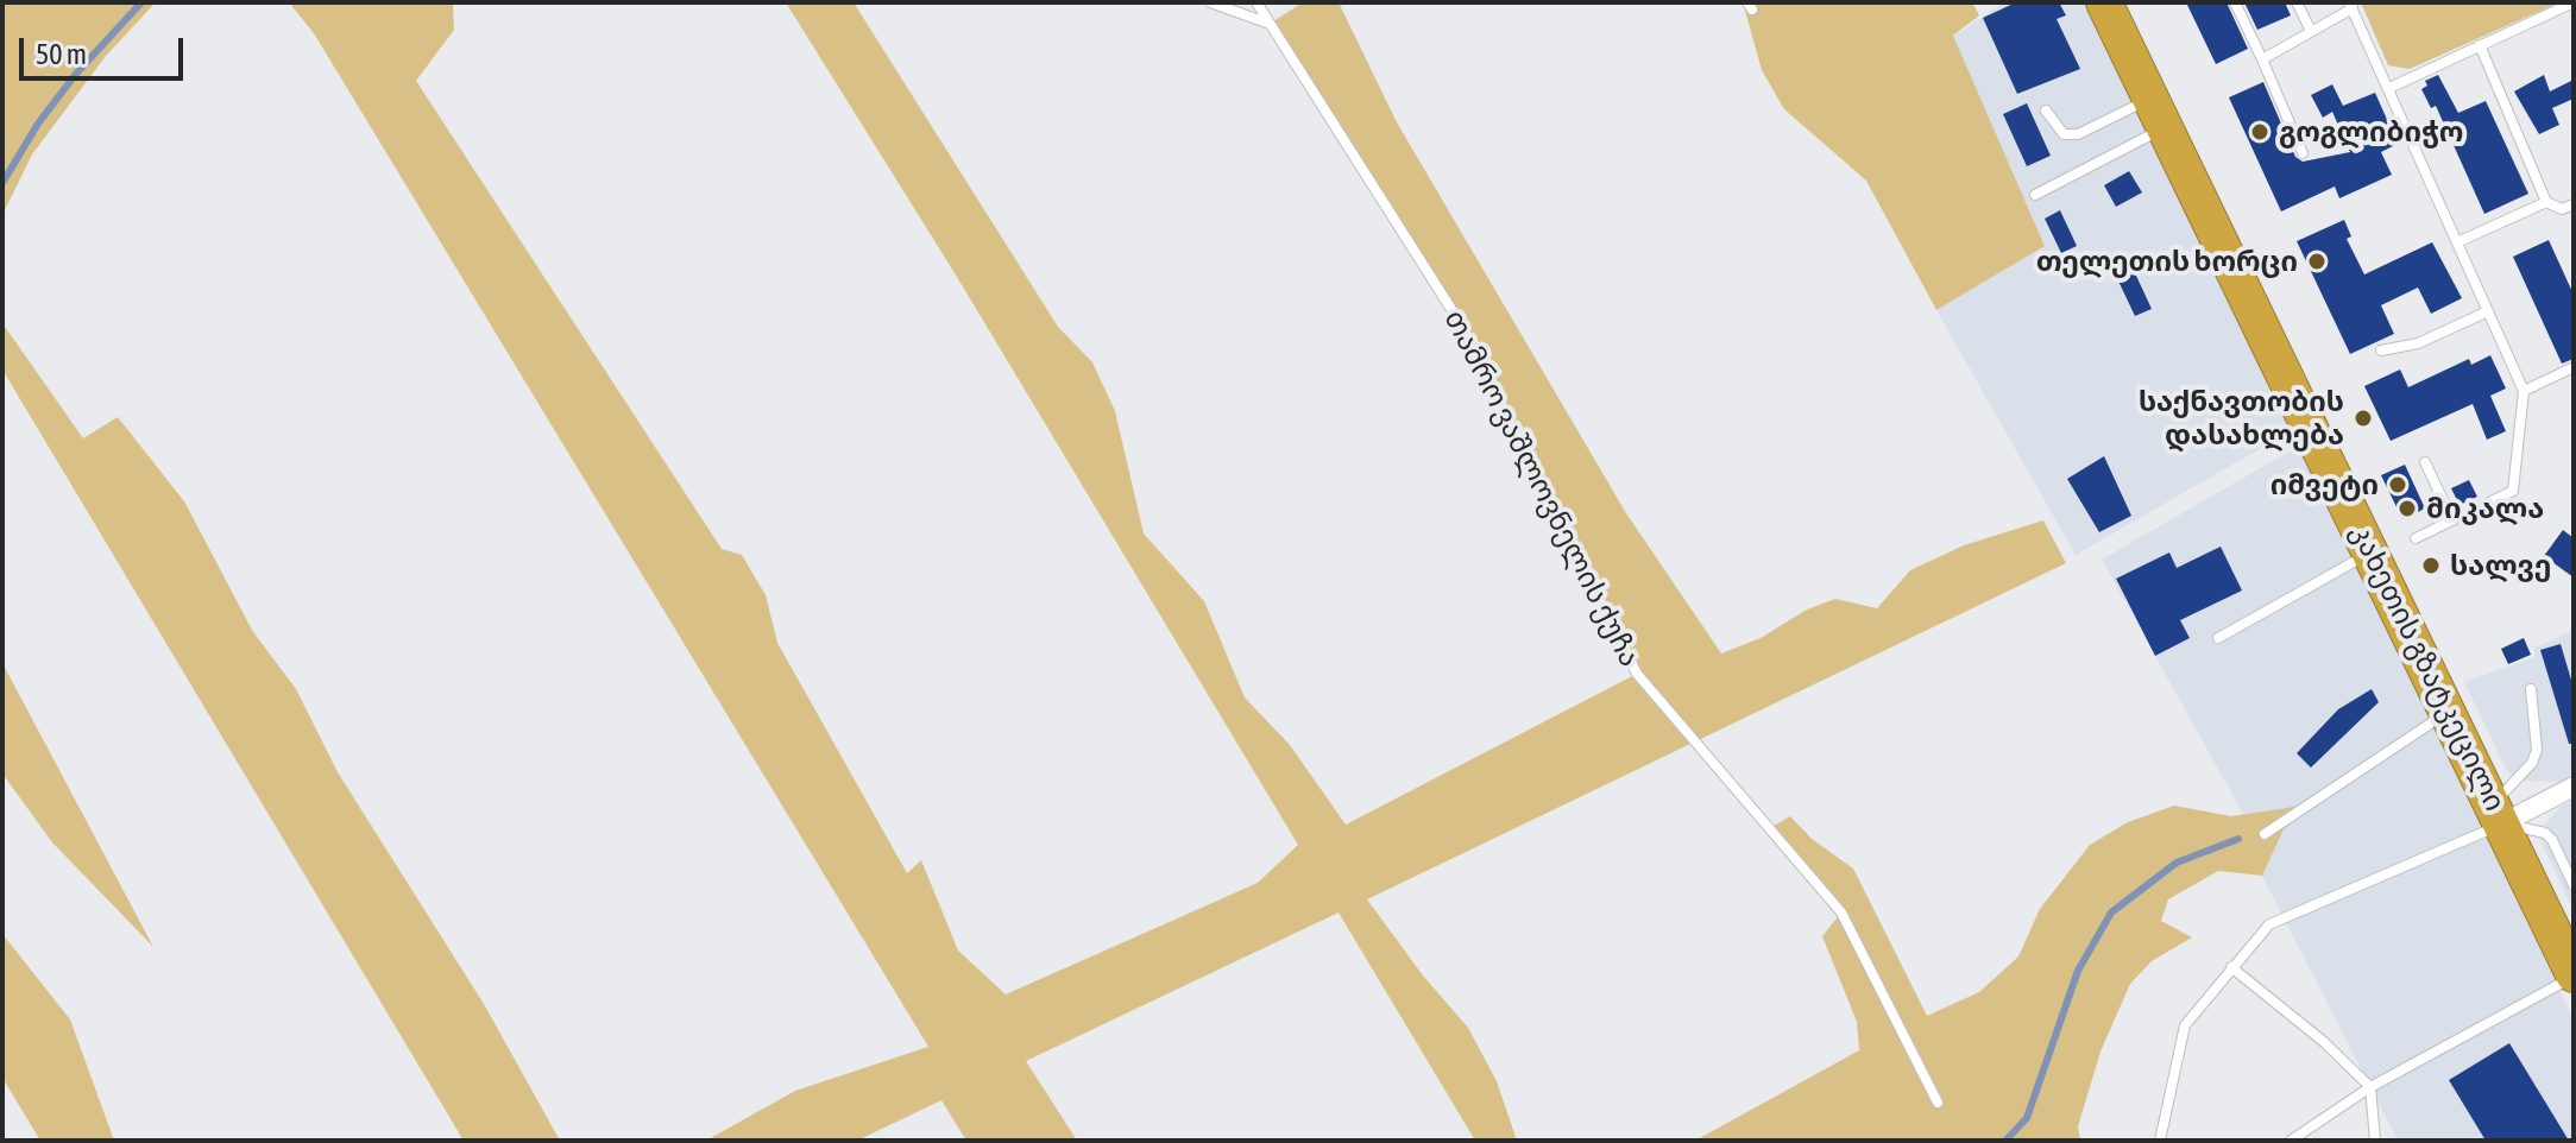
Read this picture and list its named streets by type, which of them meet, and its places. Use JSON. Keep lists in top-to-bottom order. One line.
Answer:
{"streets":{"highway":["კახეთის გზატკეცილი"],"lane":["თამრო ვაშლოვნელის ქუჩა"]},"places":["გოგლიბიჭო","თელეთის ხორცი","საქნავთობის დასახლება","იმვეტი","მიკალა","სალვე"],"scale_bar":"50 m"}
